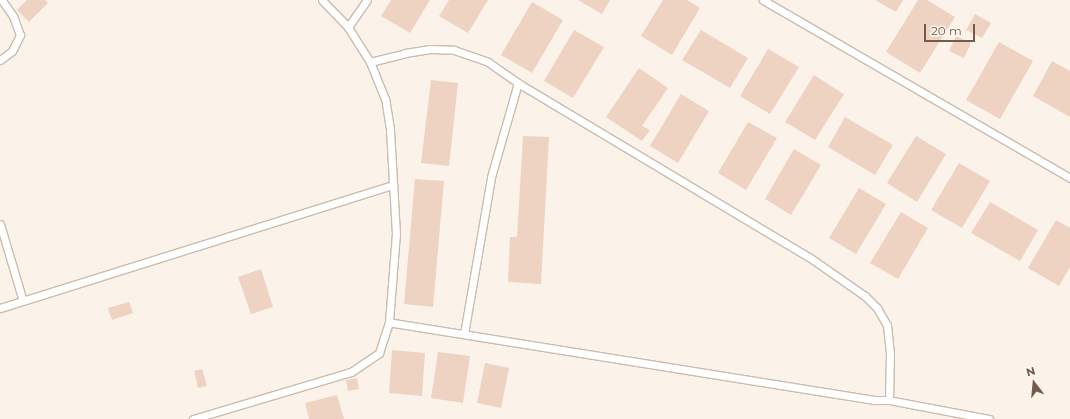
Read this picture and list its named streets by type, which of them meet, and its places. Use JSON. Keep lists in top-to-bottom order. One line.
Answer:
{"scale_bar":"20 m","north":"top"}
